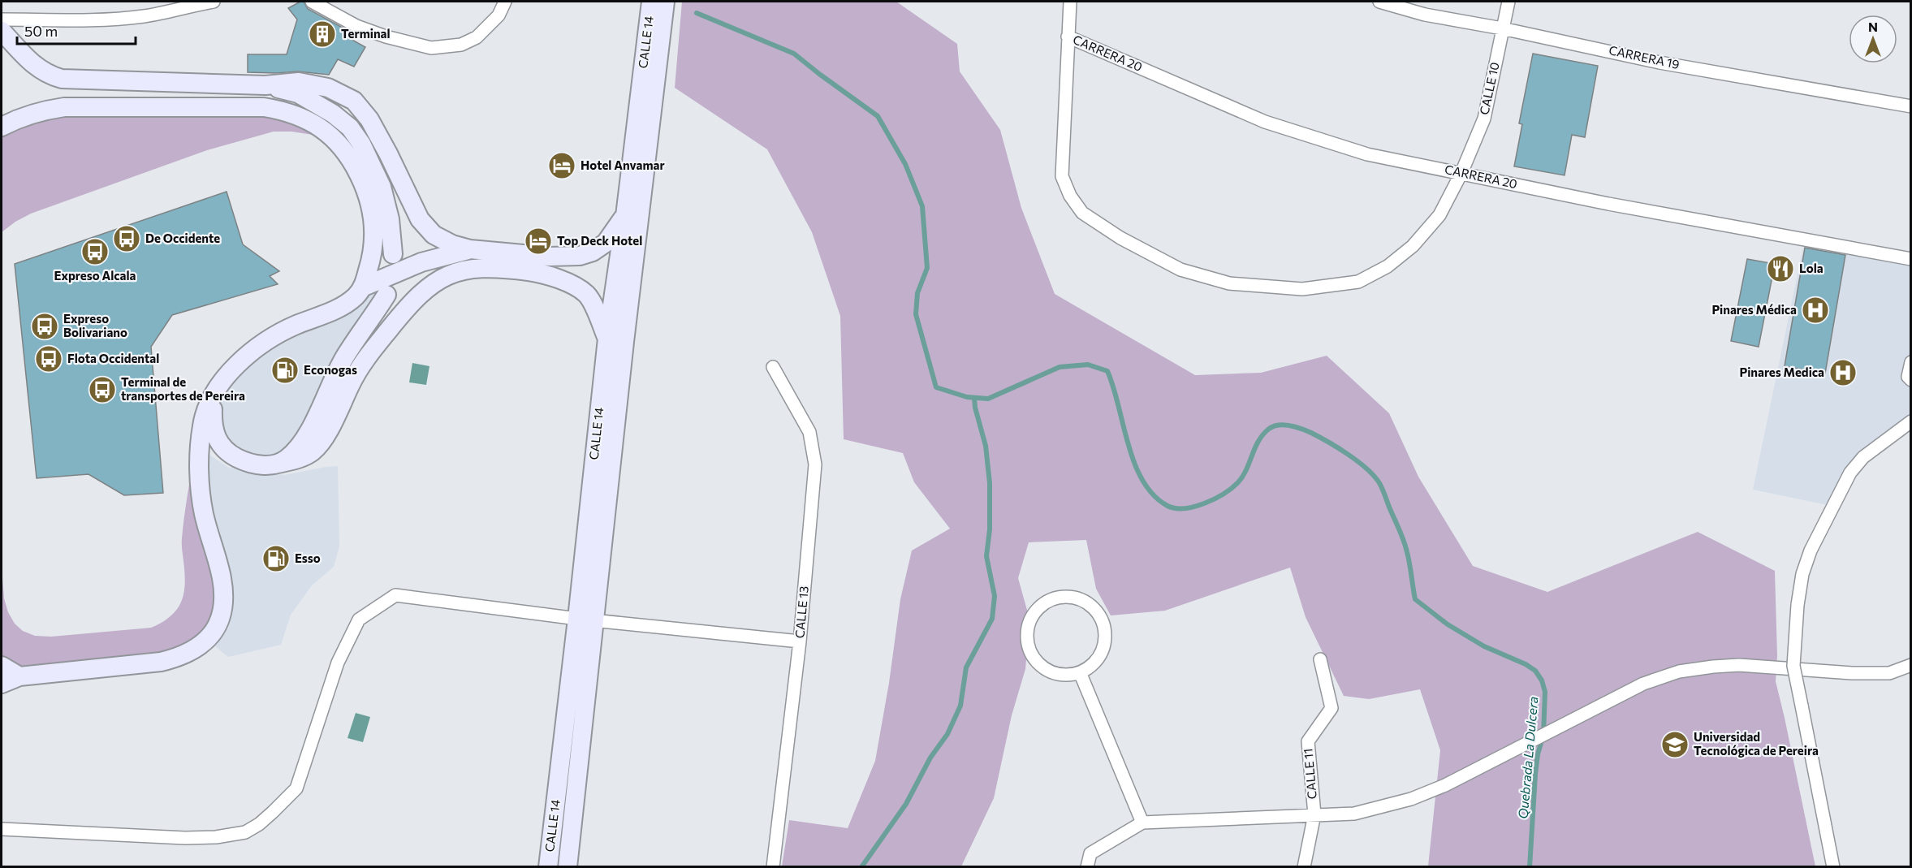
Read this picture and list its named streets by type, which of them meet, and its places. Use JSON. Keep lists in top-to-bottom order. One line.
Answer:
{"streets":{"main road":["CALLE 14"],"street":["CARRERA 20","CARRERA 19","CALLE 10","CALLE 13","CALLE 11"]},"crossings":[["CARRERA 20","CALLE 10"],["CARRERA 19","CALLE 10"]],"water":["Quebrada La Dulcera"],"places":{"building":["Terminal"],"hotel":["Hotel Anvamar","Top Deck Hotel"],"bus stop":["De Occidente","Expreso Alcala","Expreso Bolivariano","Flota Occidental","Terminal de transportes de Pereira"],"restaurant":["Lola"],"hospital":["Pinares Médica","Pinares Medica"],"fuel station":["Econogas","Esso"],"school or university":["Universidad Tecnológica de Pereira"]},"scale_bar":"50 m","north":"top"}
